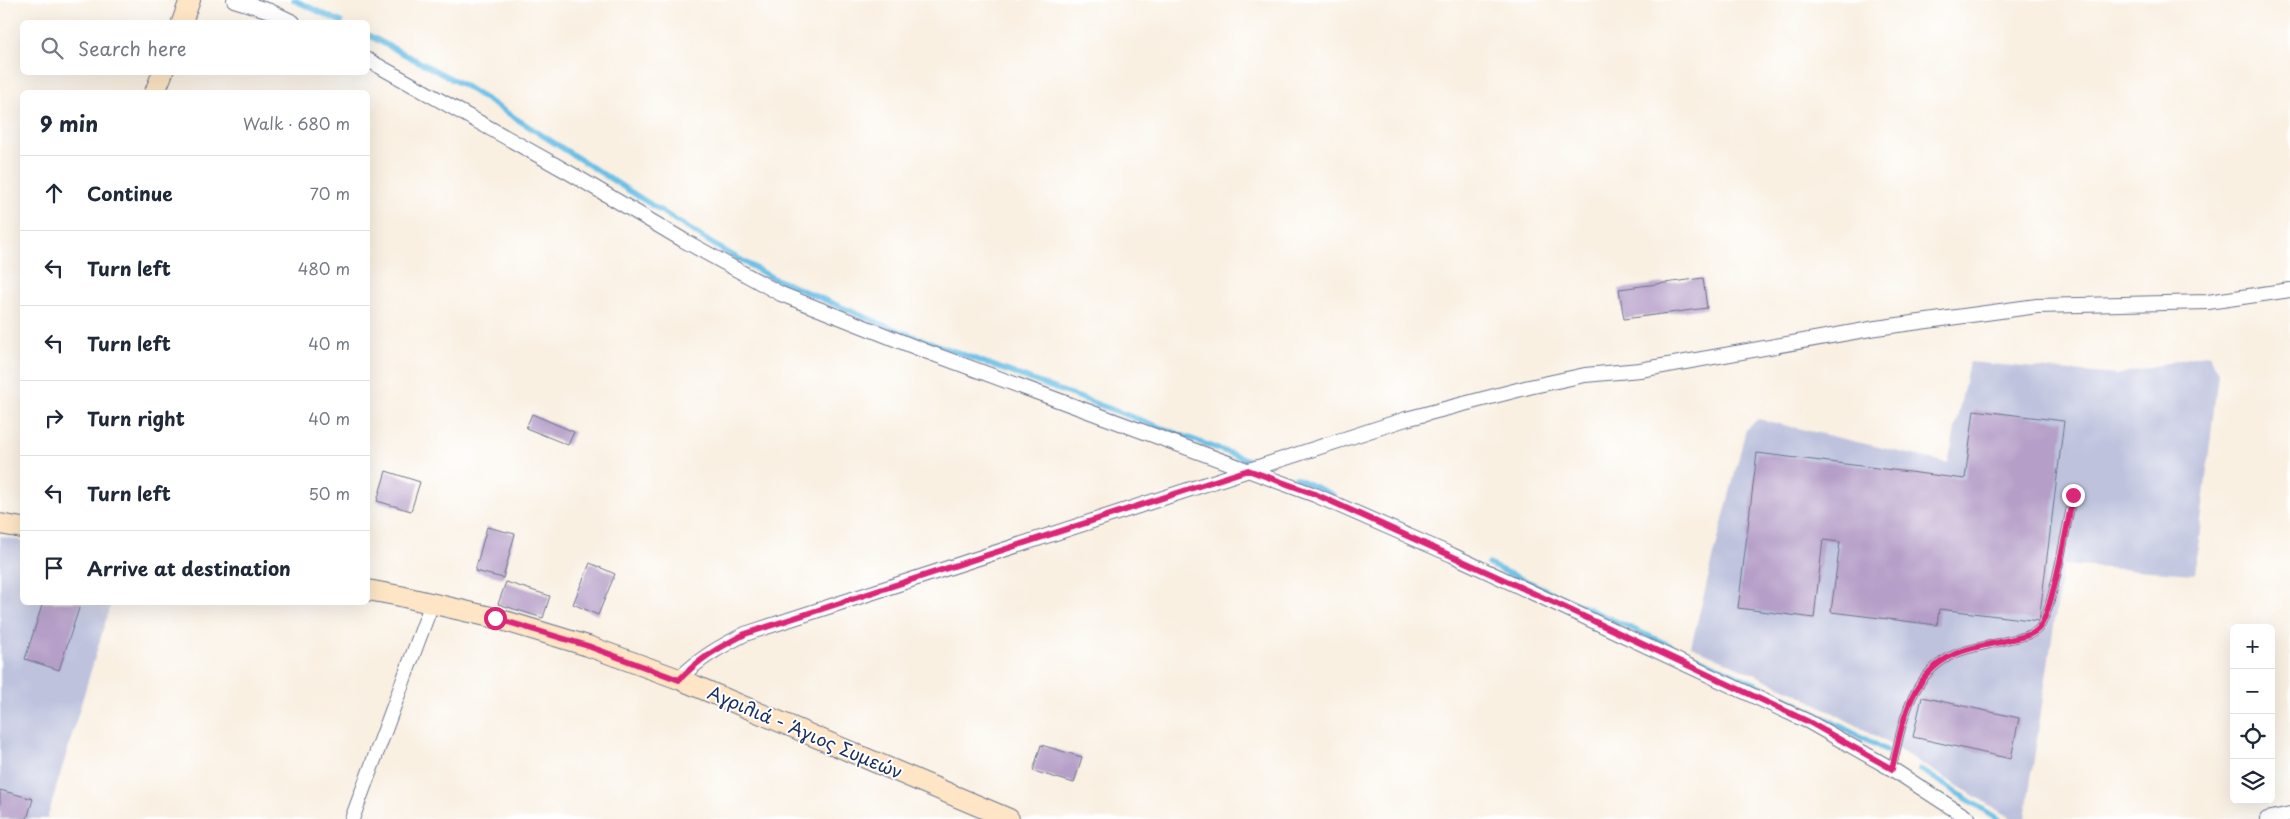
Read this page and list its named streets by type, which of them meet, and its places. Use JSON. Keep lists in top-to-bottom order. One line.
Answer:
{"streets":{"main road":["Αγριλιά - Άγιος Συμεών"]},"page":{"search":"Search here","heading":["9 min","Walk · 680 m"],"list":[["Continue","70 m"],["Turn left","480 m"],["Turn left","40 m"],["Turn right","40 m"],["Turn left","50 m"],"Arrive at destination"],"map_buttons":["+","−"]}}
